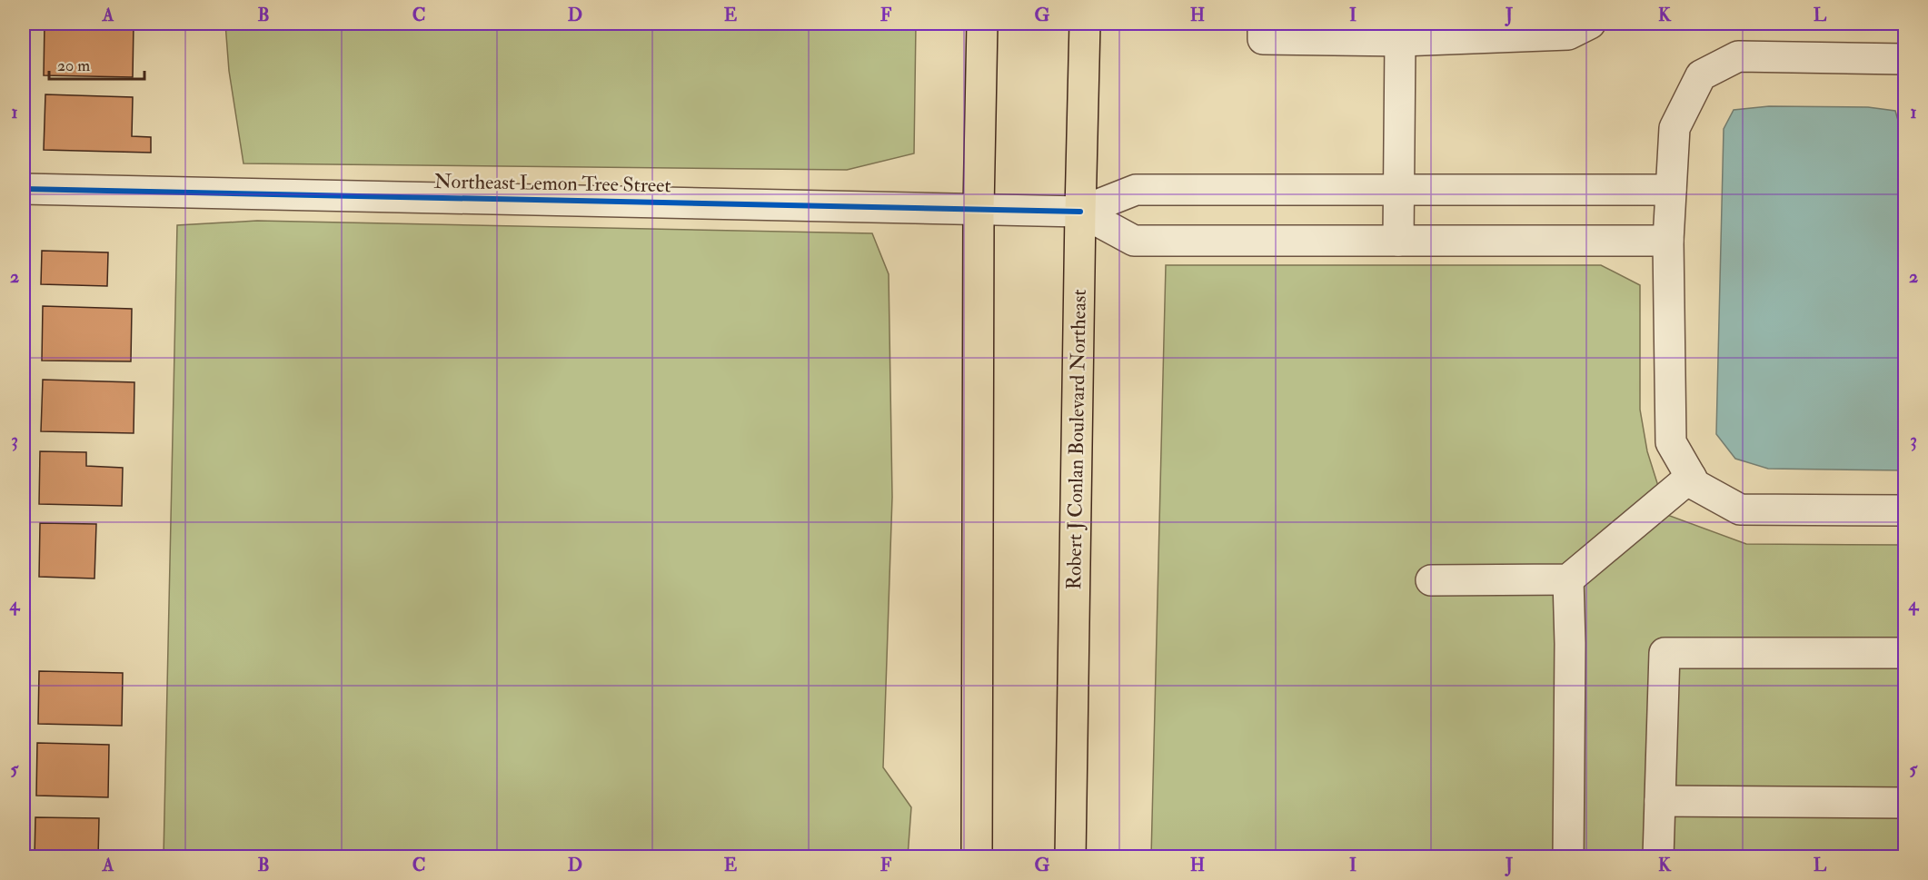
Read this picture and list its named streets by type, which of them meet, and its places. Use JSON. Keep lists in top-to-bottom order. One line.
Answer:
{"streets":{"main road":["Robert J Conlan Boulevard Northeast"],"street":["Northeast Lemon Tree Street"]},"crossings":[["Northeast Lemon Tree Street","Robert J Conlan Boulevard Northeast"]],"scale_bar":"20 m","grid":{"columns":["A","B","C","D","E","F","G","H","I","J","K","L"],"rows":["1","2","3","4","5"]}}
